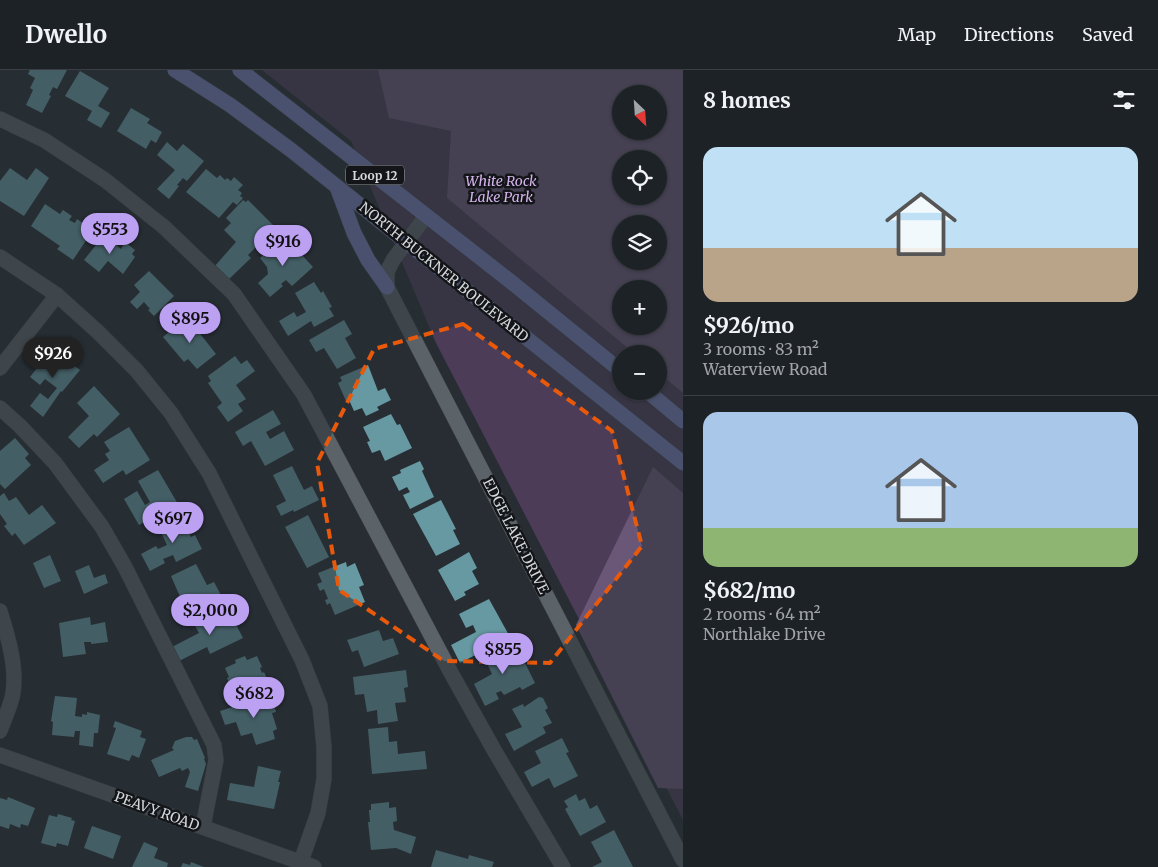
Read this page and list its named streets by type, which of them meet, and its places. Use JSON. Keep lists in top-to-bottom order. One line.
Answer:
{"streets":{"main road":["Loop 12","NORTH BUCKNER BOULEVARD"],"street":["EDGE LAKE DRIVE","PEAVY ROAD"]},"parks":["White Rock Lake Park"],"north":"bottom right","page":{"header":"Dwello","nav":["Map","Directions","Saved"],"heading":"8 homes","map_buttons":["+","−"],"list":[{"name":"$926/mo","note":"3 rooms · 83 m² · Waterview Road"},{"name":"$682/mo","note":"2 rooms · 64 m² · Northlake Drive"}],"price":["$553","$916","$895","$926","$697","$2,000","$855","$682"]}}
